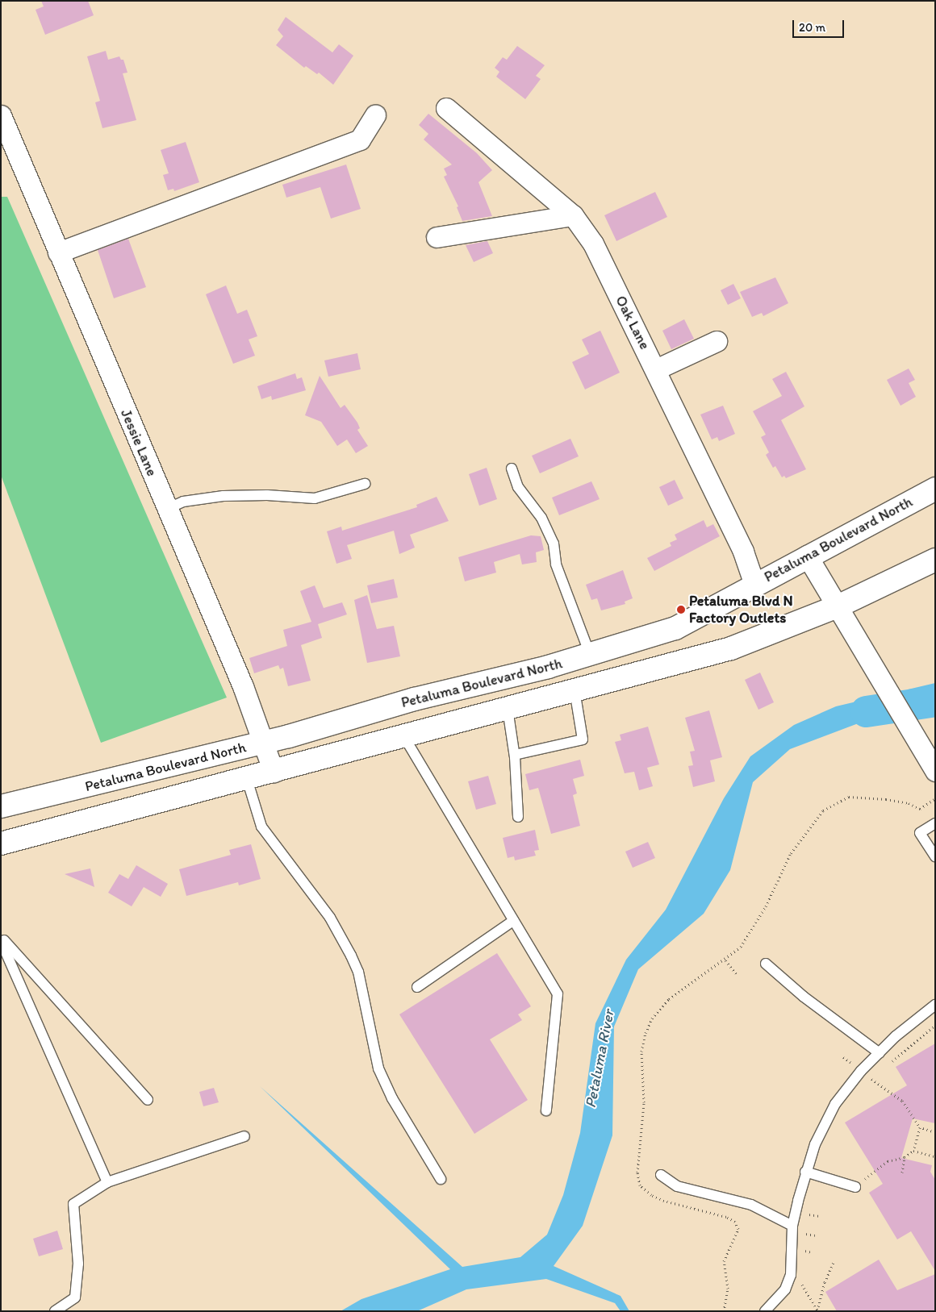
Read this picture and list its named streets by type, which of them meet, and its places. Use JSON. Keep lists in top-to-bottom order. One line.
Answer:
{"streets":{"main road":["Petaluma Boulevard North"],"street":["Oak Lane","Jessie Lane"]},"crossings":[["Oak Lane","Petaluma Boulevard North"],["Jessie Lane","Petaluma Boulevard North"]],"water":["Petaluma River"],"places":["Petaluma Blvd N Factory Outlets"],"scale_bar":"20 m"}
